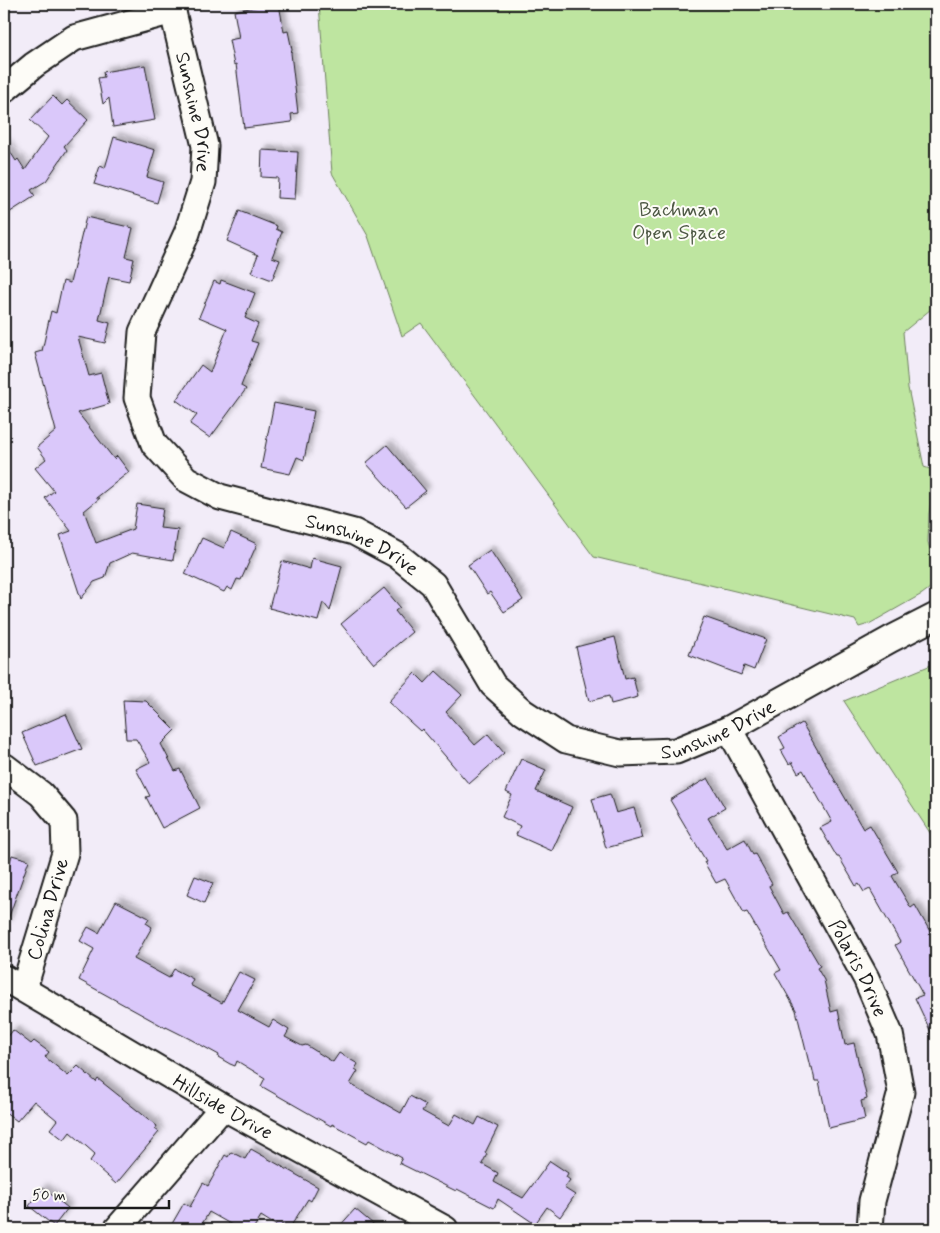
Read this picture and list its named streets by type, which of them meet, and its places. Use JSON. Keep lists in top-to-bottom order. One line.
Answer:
{"streets":{"street":["Sunshine Drive","Colina Drive","Polaris Drive","Hillside Drive"]},"crossings":[["Sunshine Drive","Polaris Drive"],["Colina Drive","Hillside Drive"]],"parks":["Bachman Open Space"],"scale_bar":"50 m"}
